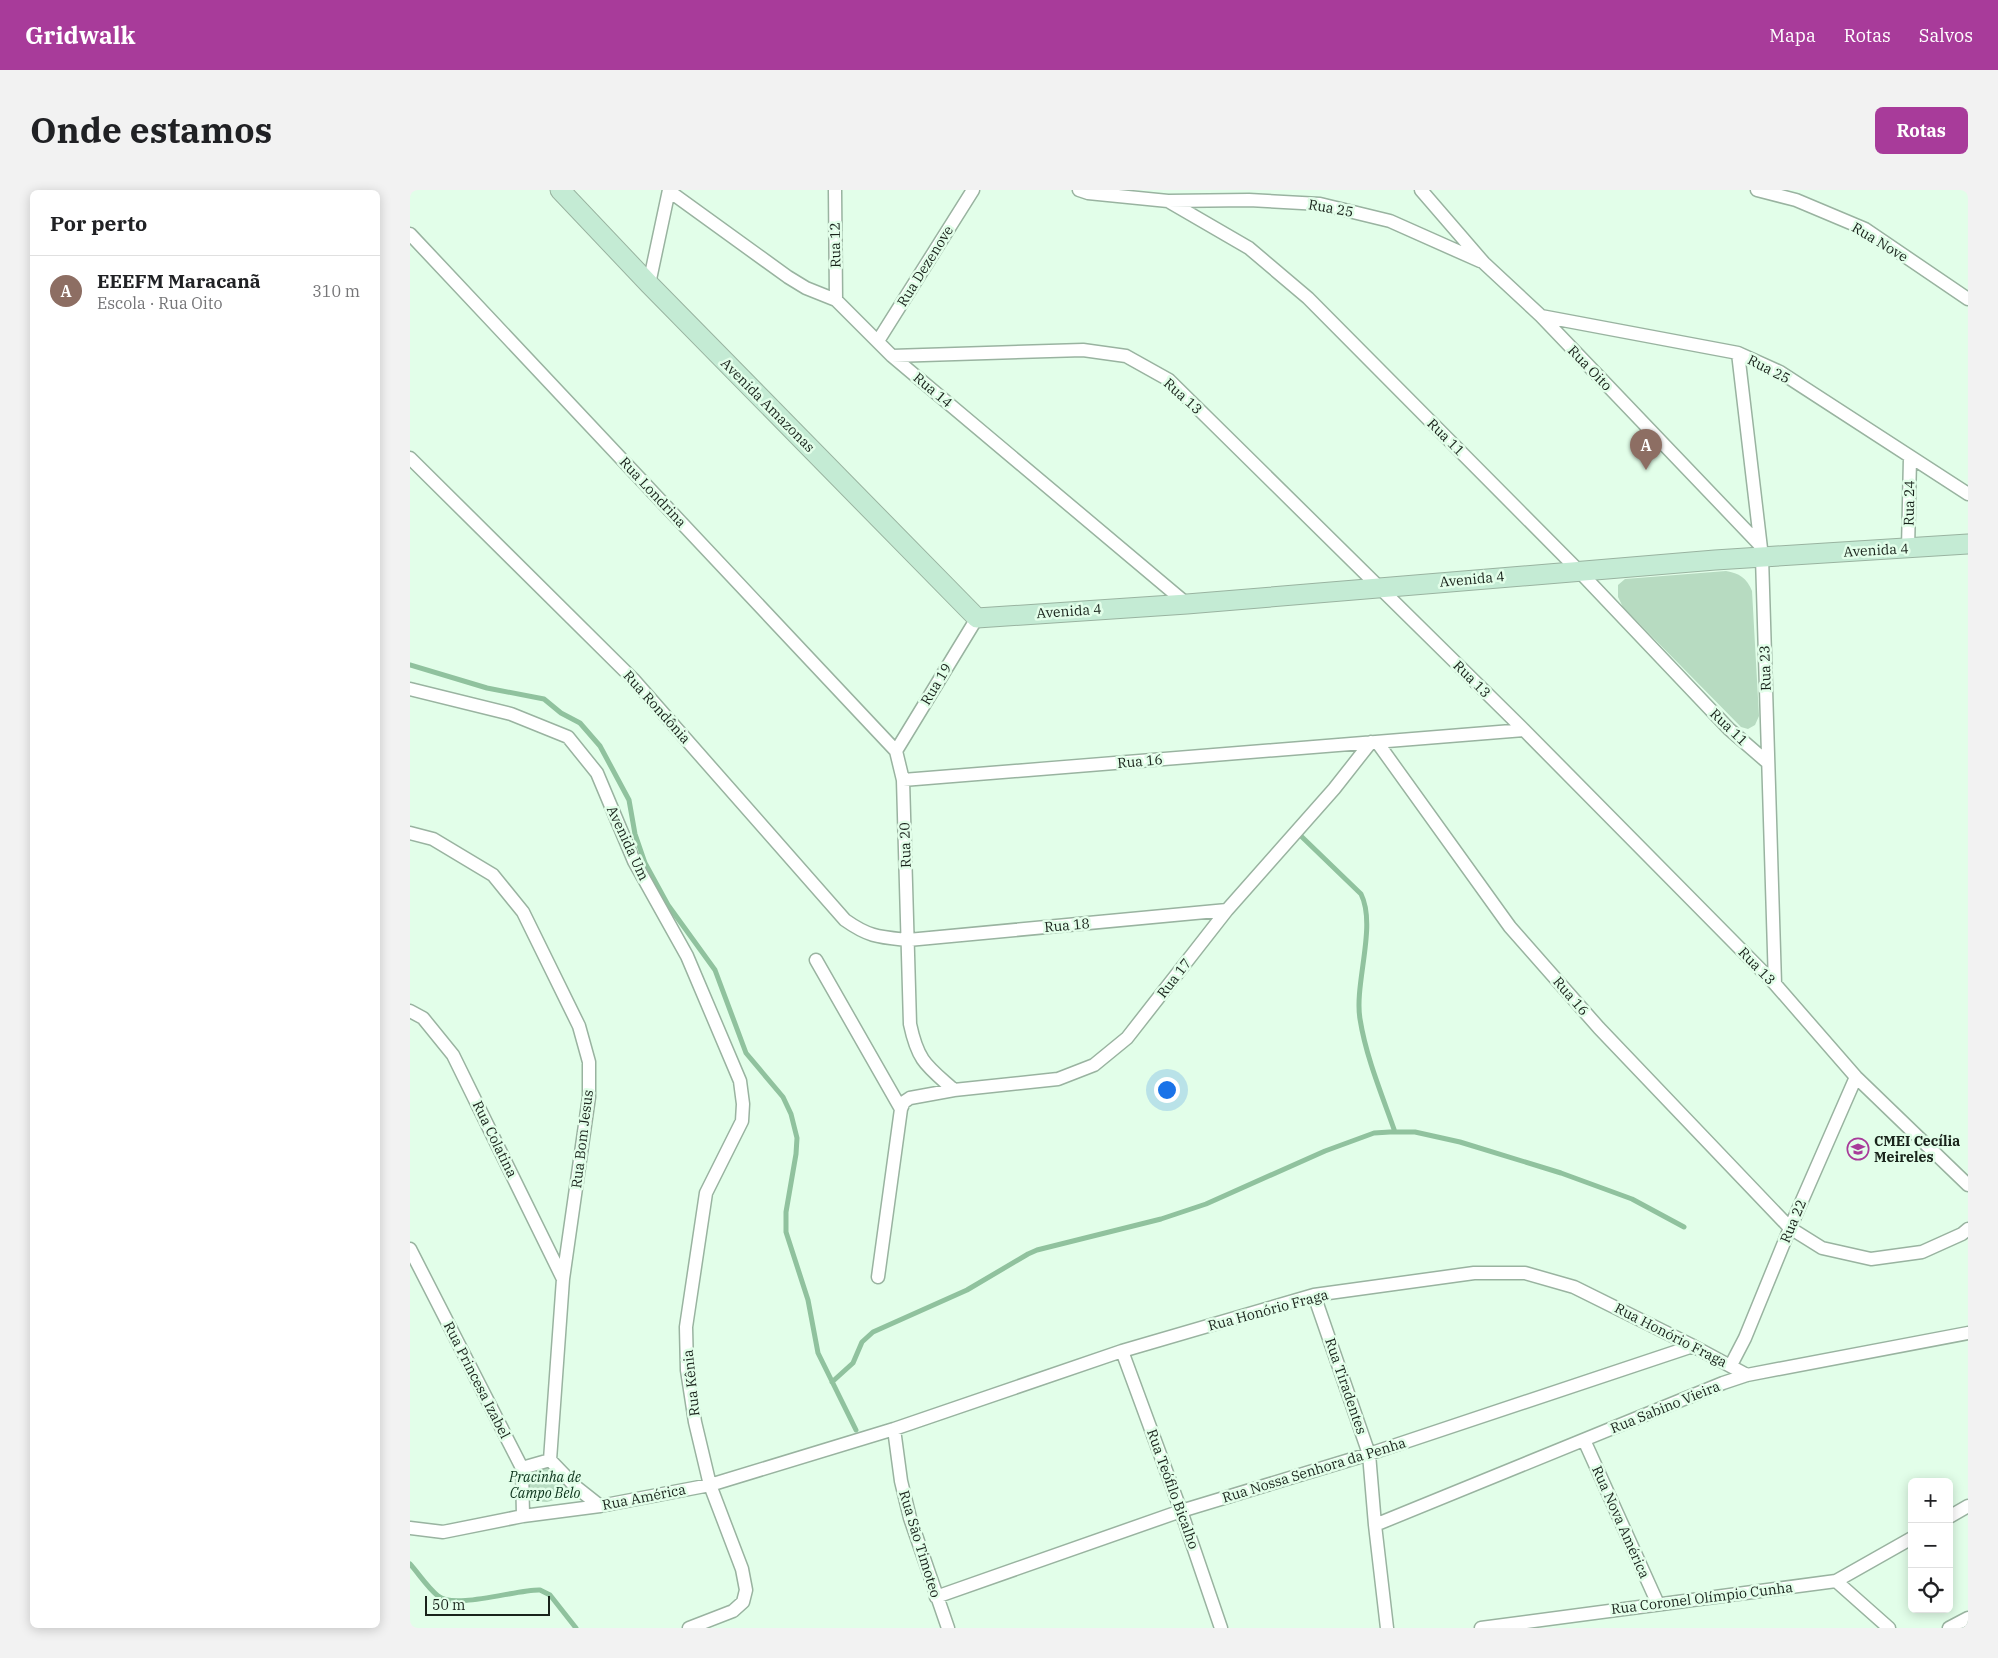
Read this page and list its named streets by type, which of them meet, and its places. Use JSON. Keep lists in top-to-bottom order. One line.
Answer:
{"streets":{"street":["Rua 25","Rua Nove","Rua 12","Rua Dezenove","Rua Oito","Rua 14","Rua 13","Avenida Amazonas","Rua 11","Rua Londrina","Rua 24","Avenida 4","Rua 23","Rua 19","Rua Rondônia","Rua 16","Avenida Um","Rua 20","Rua 18","Rua 17","Rua Colatina","Rua Bom Jesus","Rua 22","Rua Honório Fraga","Rua Princesa Izabel","Rua Kênia","Rua Tiradentes","Rua Sabino Vieira","Rua Nossa Senhora da Penha","Rua Teófilo Bicalho","Rua América","Rua Nova América","Rua São Timoteo","Rua Coronel Olímpio Cunha"]},"crossings":[["Rua 25","Rua Oito"],["Rua 25","Rua 11"],["Rua 25","Rua 24"],["Rua 25","Rua 23"],["Rua 12","Rua 14"],["Rua Dezenove","Rua 14"],["Rua Oito","Avenida 4"],["Rua Oito","Rua 23"],["Rua 14","Rua 13"],["Rua 14","Avenida 4"],["Rua 13","Avenida 4"],["Rua 13","Rua 23"],["Rua 13","Rua 16"],["Rua 13","Rua 22"],["Avenida Amazonas","Avenida 4"],["Avenida Amazonas","Rua 19"],["Rua 11","Avenida 4"],["Rua 11","Rua 23"],["Rua Londrina","Rua 19"],["Rua Londrina","Rua 20"],["Rua 24","Avenida 4"],["Avenida 4","Rua 23"],["Avenida 4","Rua 19"],["Rua 19","Rua 20"],["Rua Rondônia","Rua 20"],["Rua Rondônia","Rua 18"],["Rua 16","Rua 20"],["Rua 16","Rua 17"],["Rua 16","Rua 22"],["Avenida Um","Rua Kênia"],["Rua 20","Rua 18"],["Rua 20","Rua 17"],["Rua 18","Rua 17"],["Rua Colatina","Rua Bom Jesus"],["Rua 22","Rua Honório Fraga"],["Rua Honório Fraga","Rua Tiradentes"],["Rua Honório Fraga","Rua Sabino Vieira"],["Rua Honório Fraga","Rua Nossa Senhora da Penha"],["Rua Honório Fraga","Rua Teófilo Bicalho"],["Rua Honório Fraga","Rua América"],["Rua Honório Fraga","Rua São Timoteo"],["Rua Princesa Izabel","Rua América"],["Rua Kênia","Rua América"],["Rua Tiradentes","Rua Sabino Vieira"],["Rua Tiradentes","Rua Nossa Senhora da Penha"],["Rua Sabino Vieira","Rua Nova América"],["Rua Nossa Senhora da Penha","Rua Teófilo Bicalho"],["Rua Nossa Senhora da Penha","Rua São Timoteo"],["Rua Nova América","Rua Coronel Olímpio Cunha"]],"parks":["Pracinha de Campo Belo"],"places":{"school or university":["CMEI Cecília Meireles"]},"scale_bar":"50 m","page":{"header":"Gridwalk","nav":["Mapa","Rotas","Salvos"],"title":"Onde estamos","buttons":"Rotas","heading":"Por perto","list":[{"mark":"A","name":"EEEFM Maracanã","note":"Escola · Rua Oito","value":"310 m"}],"pins":"A","map_buttons":["+","−"],"scale":"50 m"}}
